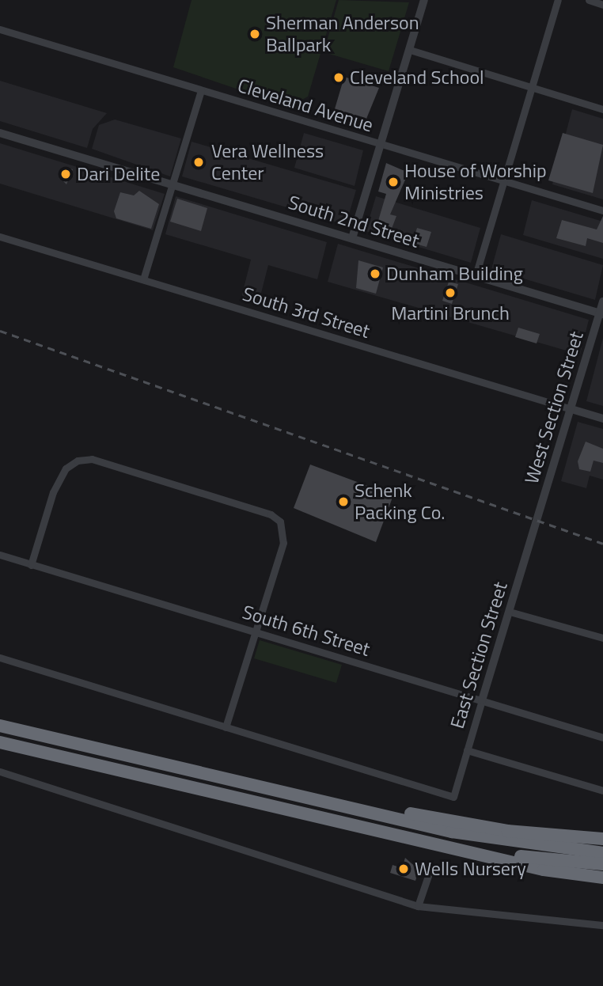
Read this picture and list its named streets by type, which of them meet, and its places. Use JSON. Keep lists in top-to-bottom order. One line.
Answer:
{"streets":{"street":["Cleveland Avenue","South 2nd Street","South 3rd Street","West Section Street","South 6th Street","East Section Street"]},"crossings":[["South 2nd Street","West Section Street"],["South 3rd Street","West Section Street"],["West Section Street","East Section Street"],["South 6th Street","East Section Street"]],"places":["Sherman Anderson Ballpark","Cleveland School","Vera Wellness Center","Dari Delite","House of Worship Ministries","Dunham Building","Martini Brunch","Schenk Packing Co.","Wells Nursery"]}
